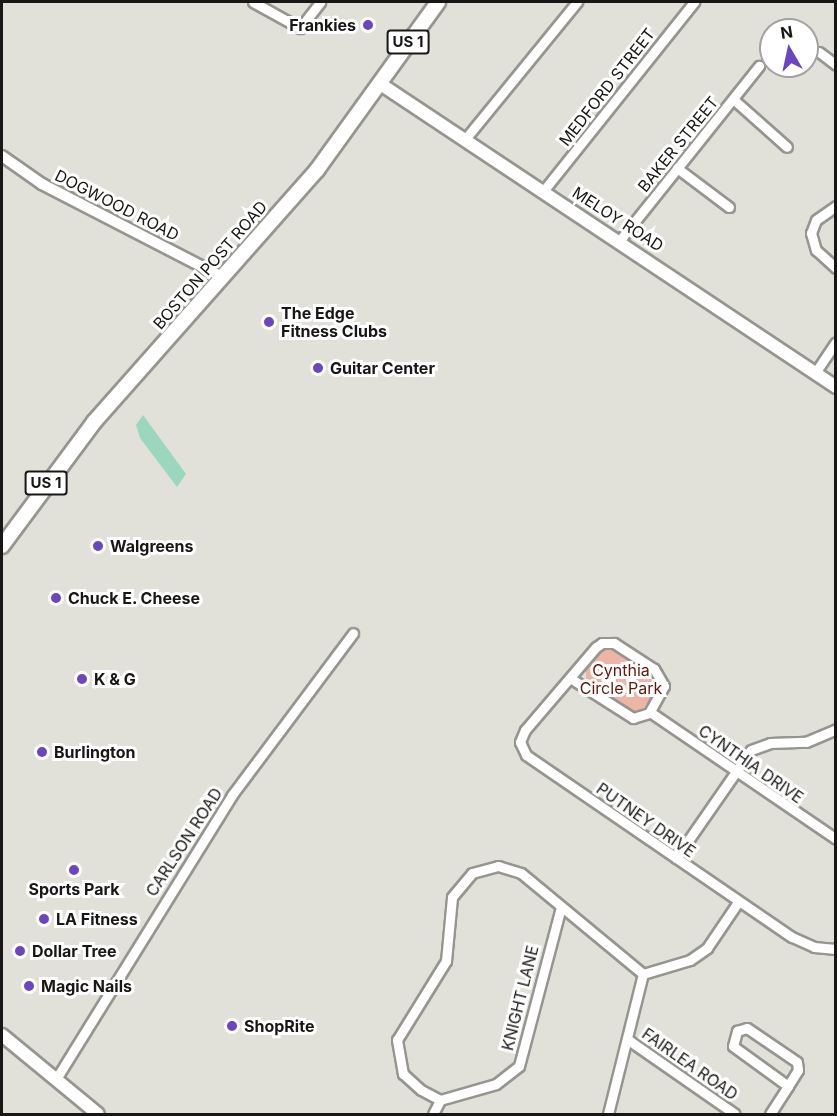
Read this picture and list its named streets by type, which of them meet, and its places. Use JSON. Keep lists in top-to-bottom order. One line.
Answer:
{"streets":{"main road":["US 1","MELOY ROAD","BOSTON POST ROAD"],"street":["MEDFORD STREET","BAKER STREET","DOGWOOD ROAD","CYNTHIA DRIVE","PUTNEY DRIVE","CARLSON ROAD","KNIGHT LANE","FAIRLEA ROAD"]},"crossings":[["MEDFORD STREET","MELOY ROAD"],["BAKER STREET","MELOY ROAD"],["DOGWOOD ROAD","BOSTON POST ROAD"],["MELOY ROAD","BOSTON POST ROAD"]],"parks":["Cynthia Circle Park"],"places":["Frankies","The Edge Fitness Clubs","Guitar Center","Walgreens","Chuck E. Cheese","K & G","Burlington","Sports Park","LA Fitness","Dollar Tree","Magic Nails","ShopRite"],"north":"top"}
